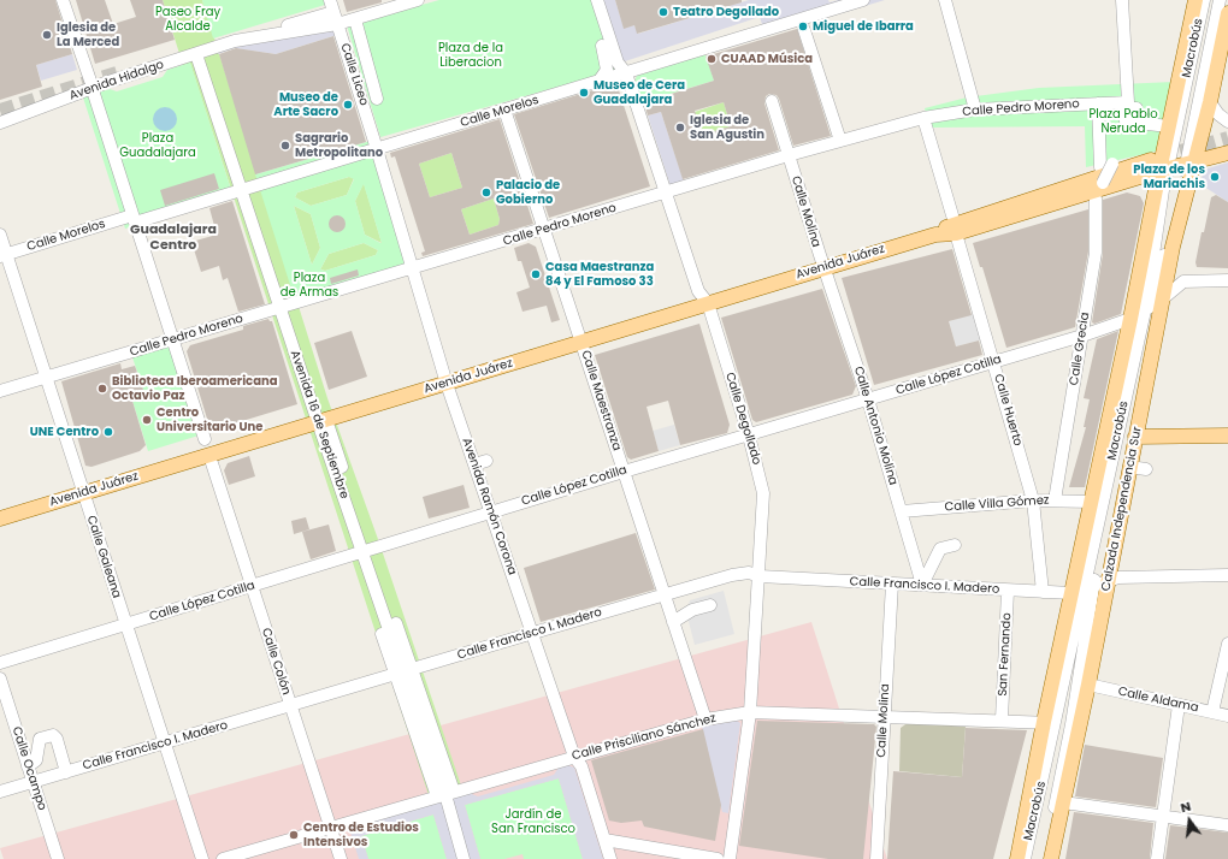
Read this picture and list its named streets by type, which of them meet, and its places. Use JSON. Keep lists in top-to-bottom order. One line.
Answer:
{"streets":{"main road":["Avenida Juárez","Calzada Independencia Sur"],"street":["Macrobús","Calle Liceo","Avenida Hidalgo","Calle Pedro Moreno","Calle Morelos","Calle Molina","Calle Grecia","Calle López Cotilla","Calle Maestranza","Calle Huerto","Calle Degollado","Avenida 16 de Septiembre","Calle Antonio Molina","Calle Villa Gómez","Avenida Ramón Corona","Calle Galeana","Calle Francisco I. Madero","San Fernando","Calle Colón","Calle Aldama","Calle Prisciliano Sánchez","Calle Ocampo"]},"crossings":[["Macrobús","Avenida Juárez"],["Macrobús","Calle López Cotilla"],["Macrobús","Calzada Independencia Sur"],["Macrobús","Calle Francisco I. Madero"],["Macrobús","Calle Prisciliano Sánchez"],["Calle Liceo","Avenida Hidalgo"],["Calle Liceo","Calle Morelos"],["Calle Liceo","Avenida Ramón Corona"],["Avenida Hidalgo","Avenida 16 de Septiembre"],["Calle Pedro Moreno","Calle Molina"],["Calle Pedro Moreno","Calle Maestranza"],["Calle Pedro Moreno","Calle Degollado"],["Calle Pedro Moreno","Avenida 16 de Septiembre"],["Calle Pedro Moreno","Avenida Ramón Corona"],["Calle Pedro Moreno","Calle Galeana"],["Calle Morelos","Calle Maestranza"],["Calle Morelos","Calle Degollado"],["Calle Morelos","Avenida 16 de Septiembre"],["Calle Morelos","Avenida Ramón Corona"],["Calle Morelos","Calle Galeana"],["Calle Molina","Avenida Juárez"],["Calle Molina","Calle Antonio Molina"],["Calle Molina","Calle Francisco I. Madero"],["Calle Molina","Calle Prisciliano Sánchez"],["Avenida Juárez","Calle Maestranza"],["Avenida Juárez","Calle Huerto"],["Avenida Juárez","Calle Degollado"],["Avenida Juárez","Avenida 16 de Septiembre"],["Avenida Juárez","Calle Antonio Molina"],["Avenida Juárez","Avenida Ramón Corona"],["Avenida Juárez","Calzada Independencia Sur"],["Avenida Juárez","Calle Galeana"],["Calle Grecia","Calle López Cotilla"],["Calle Grecia","Calle Villa Gómez"],["Calle López Cotilla","Calle Maestranza"],["Calle López Cotilla","Calle Huerto"],["Calle López Cotilla","Calle Degollado"],["Calle López Cotilla","Avenida 16 de Septiembre"],["Calle López Cotilla","Calle Antonio Molina"],["Calle López Cotilla","Avenida Ramón Corona"],["Calle López Cotilla","Calzada Independencia Sur"],["Calle López Cotilla","Calle Galeana"],["Calle López Cotilla","Calle Colón"],["Calle Maestranza","Calle Francisco I. Madero"],["Calle Maestranza","Calle Prisciliano Sánchez"],["Calle Huerto","Calle Villa Gómez"],["Calle Huerto","Calle Francisco I. Madero"],["Calle Degollado","Calle Francisco I. Madero"],["Calle Degollado","Calle Prisciliano Sánchez"],["Avenida 16 de Septiembre","Calle Francisco I. Madero"],["Avenida 16 de Septiembre","Calle Prisciliano Sánchez"],["Calle Antonio Molina","Calle Villa Gómez"],["Calle Antonio Molina","Calle Francisco I. Madero"],["Avenida Ramón Corona","Calle Francisco I. Madero"],["Avenida Ramón Corona","Calle Prisciliano Sánchez"],["Calzada Independencia Sur","Calle Francisco I. Madero"],["Calzada Independencia Sur","Calle Aldama"],["Calzada Independencia Sur","Calle Prisciliano Sánchez"],["Calle Galeana","Calle Francisco I. Madero"],["Calle Francisco I. Madero","San Fernando"],["Calle Francisco I. Madero","Calle Colón"],["Calle Francisco I. Madero","Calle Ocampo"],["San Fernando","Calle Prisciliano Sánchez"],["Calle Colón","Calle Prisciliano Sánchez"]],"districts":["Guadalajara Centro"],"parks":["Paseo Fray Alcalde","Plaza de la Liberacion","Plaza Pablo Neruda","Plaza Guadalajara","Plaza de Armas","Jardín de San Francisco"],"places":["Teatro Degollado","Miguel de Ibarra","Iglesia de La Merced","CUAAD Música","Museo de Cera Guadalajara","Museo de Arte Sacro","Iglesia de San Agustin","Sagrario Metropolitano","Plaza de los Mariachis","Palacio de Gobierno","Casa Maestranza 84 y El Famoso 33","Biblioteca Iberoamericana Octavio Paz","Centro Universitario Une","UNE Centro","Centro de Estudios Intensivos"],"north":"top"}
